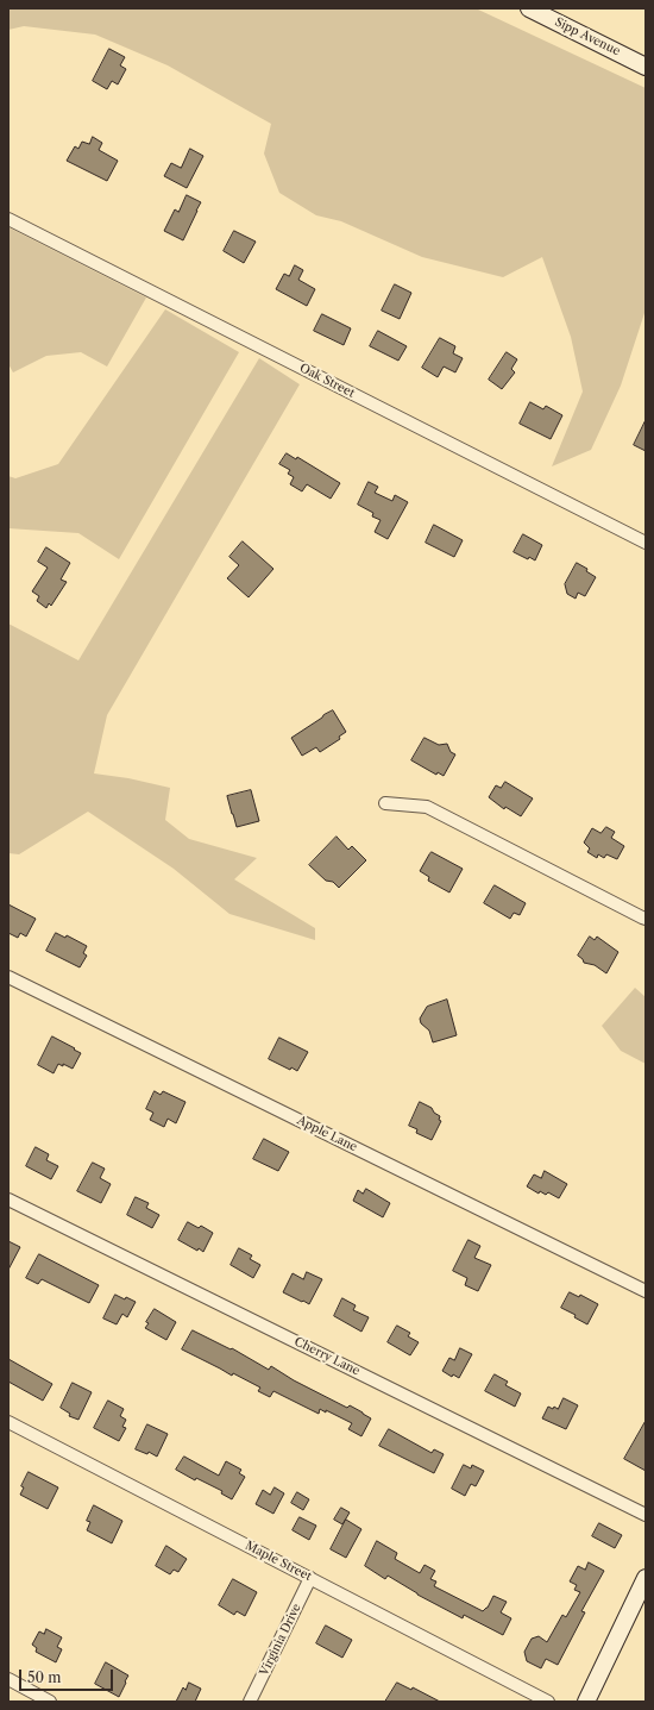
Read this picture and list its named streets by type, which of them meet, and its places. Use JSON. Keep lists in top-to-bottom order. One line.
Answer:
{"streets":{"street":["Sipp Avenue","Oak Street","Apple Lane","Cherry Lane","Maple Street","Virginia Drive"]},"crossings":[["Maple Street","Virginia Drive"]],"scale_bar":"50 m"}
